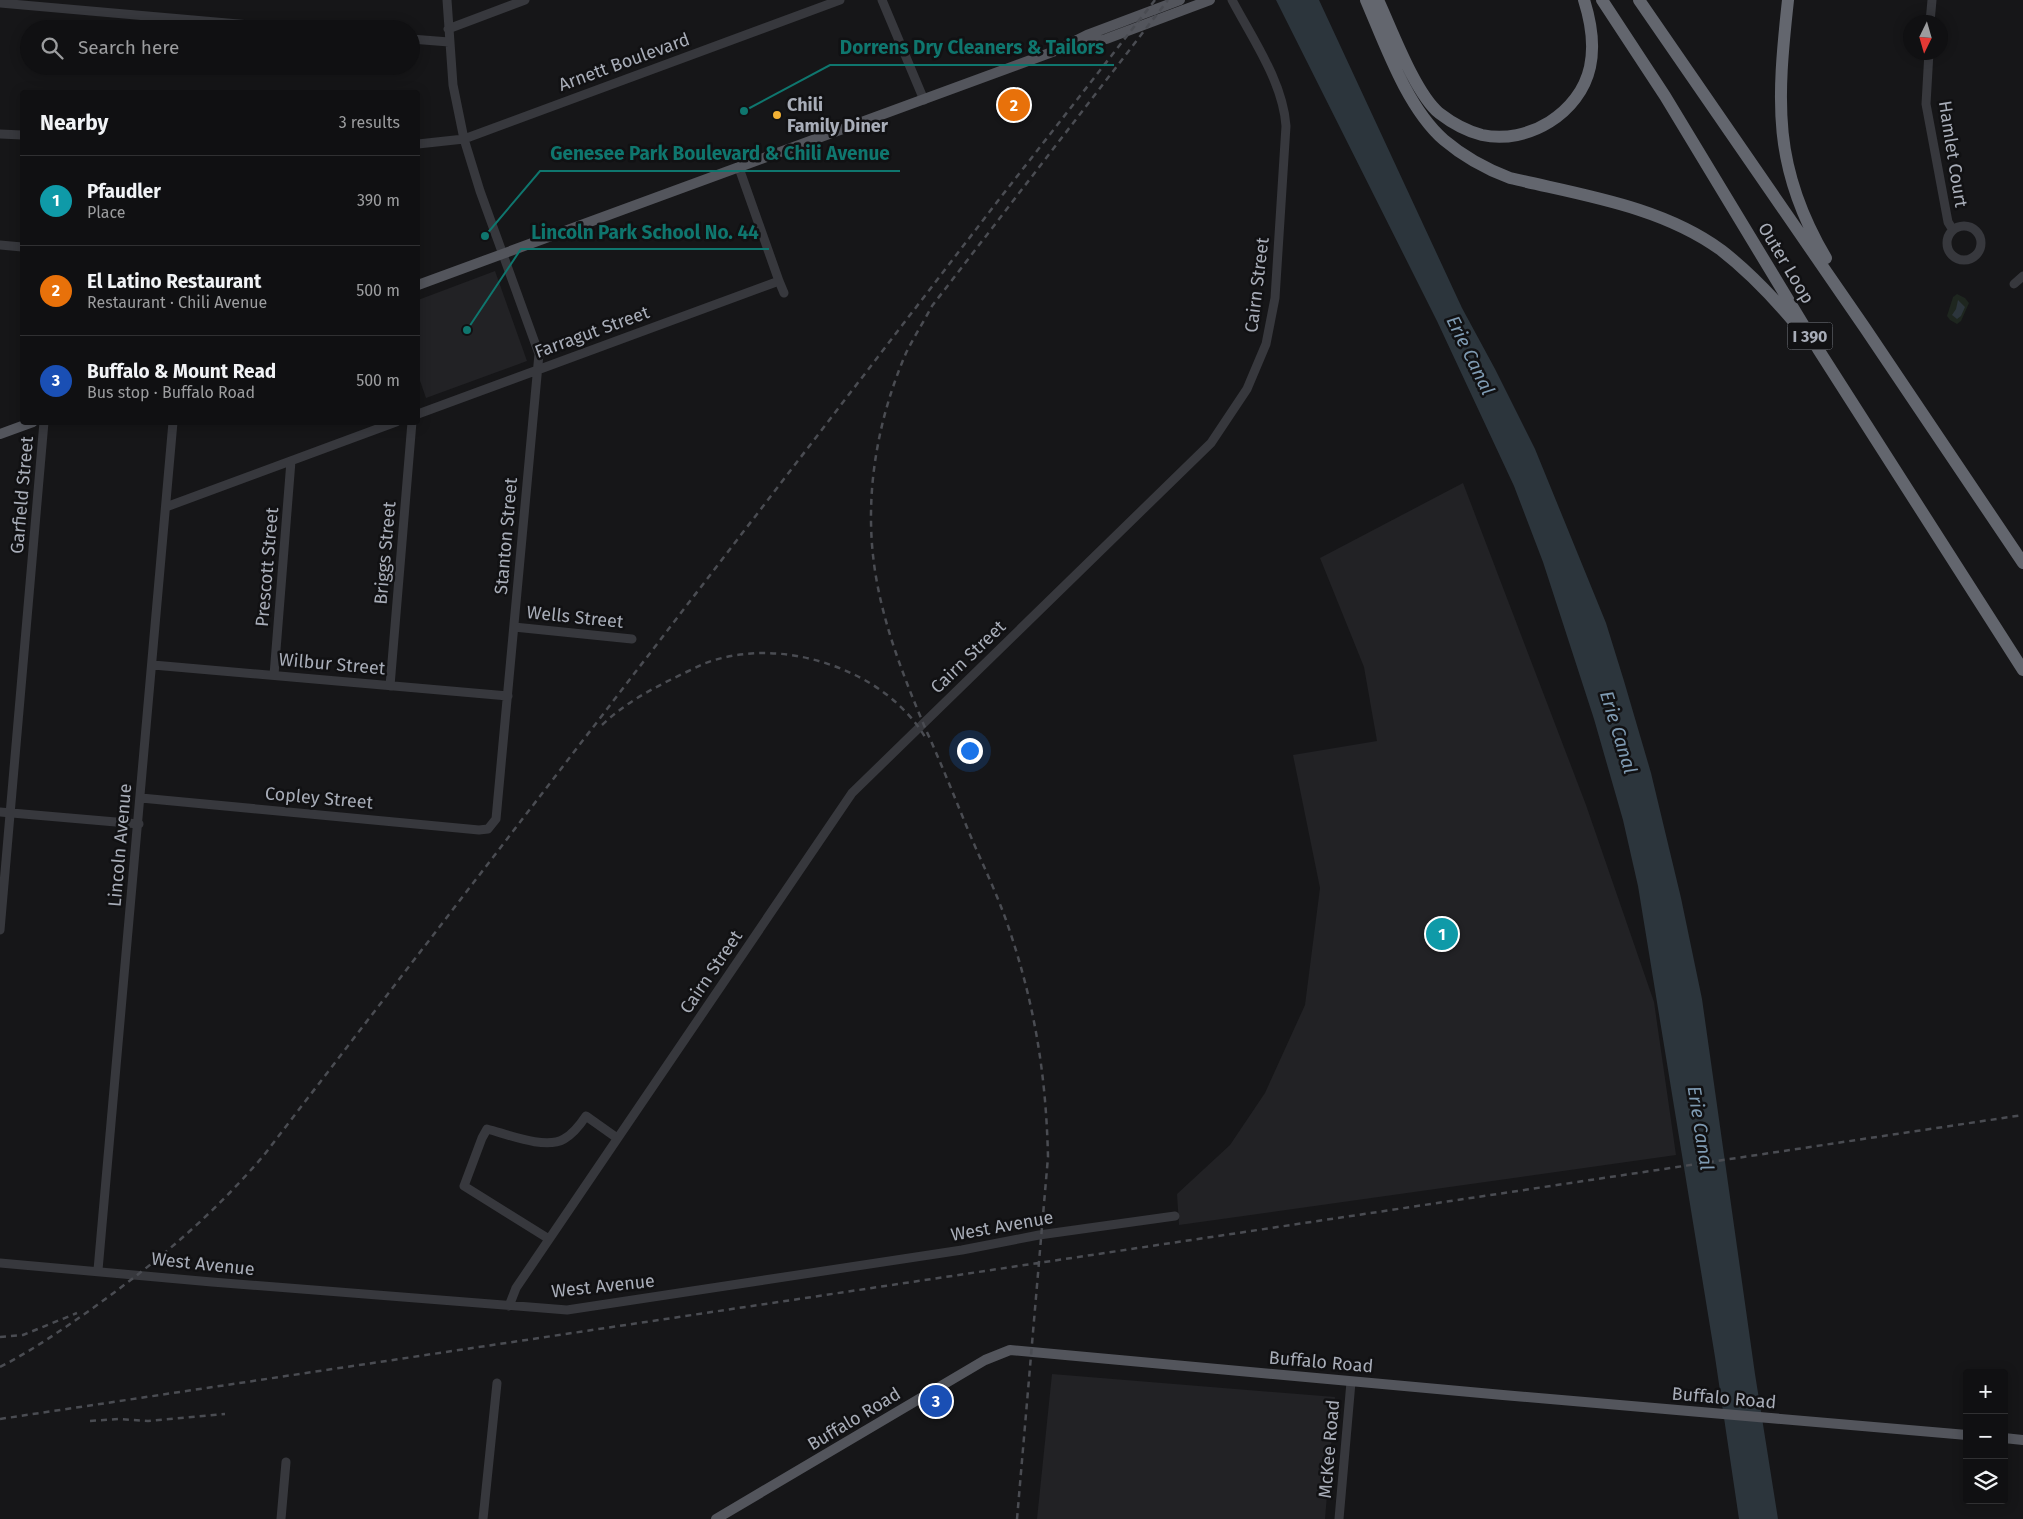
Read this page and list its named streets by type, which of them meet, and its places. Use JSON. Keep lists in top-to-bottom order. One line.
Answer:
{"streets":{"highway":["Outer Loop","I 390"],"main road":["Buffalo Road"],"street":["Arnett Boulevard","Hamlet Court","Cairn Street","Farragut Street","Garfield Street","Stanton Street","Briggs Street","Prescott Street","Wells Street","Wilbur Street","Copley Street","Lincoln Avenue","West Avenue","McKee Road"]},"crossings":[["Arnett Boulevard","Stanton Street"],["Cairn Street","West Avenue"],["Farragut Street","Stanton Street"],["Stanton Street","Wells Street"],["Stanton Street","Wilbur Street"],["Stanton Street","Copley Street"],["Briggs Street","Wilbur Street"],["Prescott Street","Wilbur Street"],["Wilbur Street","Lincoln Avenue"],["Copley Street","Lincoln Avenue"],["Lincoln Avenue","West Avenue"],["Buffalo Road","McKee Road"]],"water":["Erie Canal"],"places":["Dorrens Dry Cleaners & Tailors","Chili Family Diner","Genesee Park Boulevard & Chili Avenue","Lincoln Park School No. 44"],"north":"bottom","page":{"search":"Search here","pins":["2","1","3"],"heading":["Nearby","3 results"],"list":[{"mark":"1","name":"Pfaudler","note":"Place","value":"390 m"},{"mark":"2","name":"El Latino Restaurant","note":"Restaurant · Chili Avenue","value":"500 m"},{"mark":"3","name":"Buffalo & Mount Read","note":"Bus stop · Buffalo Road","value":"500 m"}],"map_buttons":["+","−"]}}
